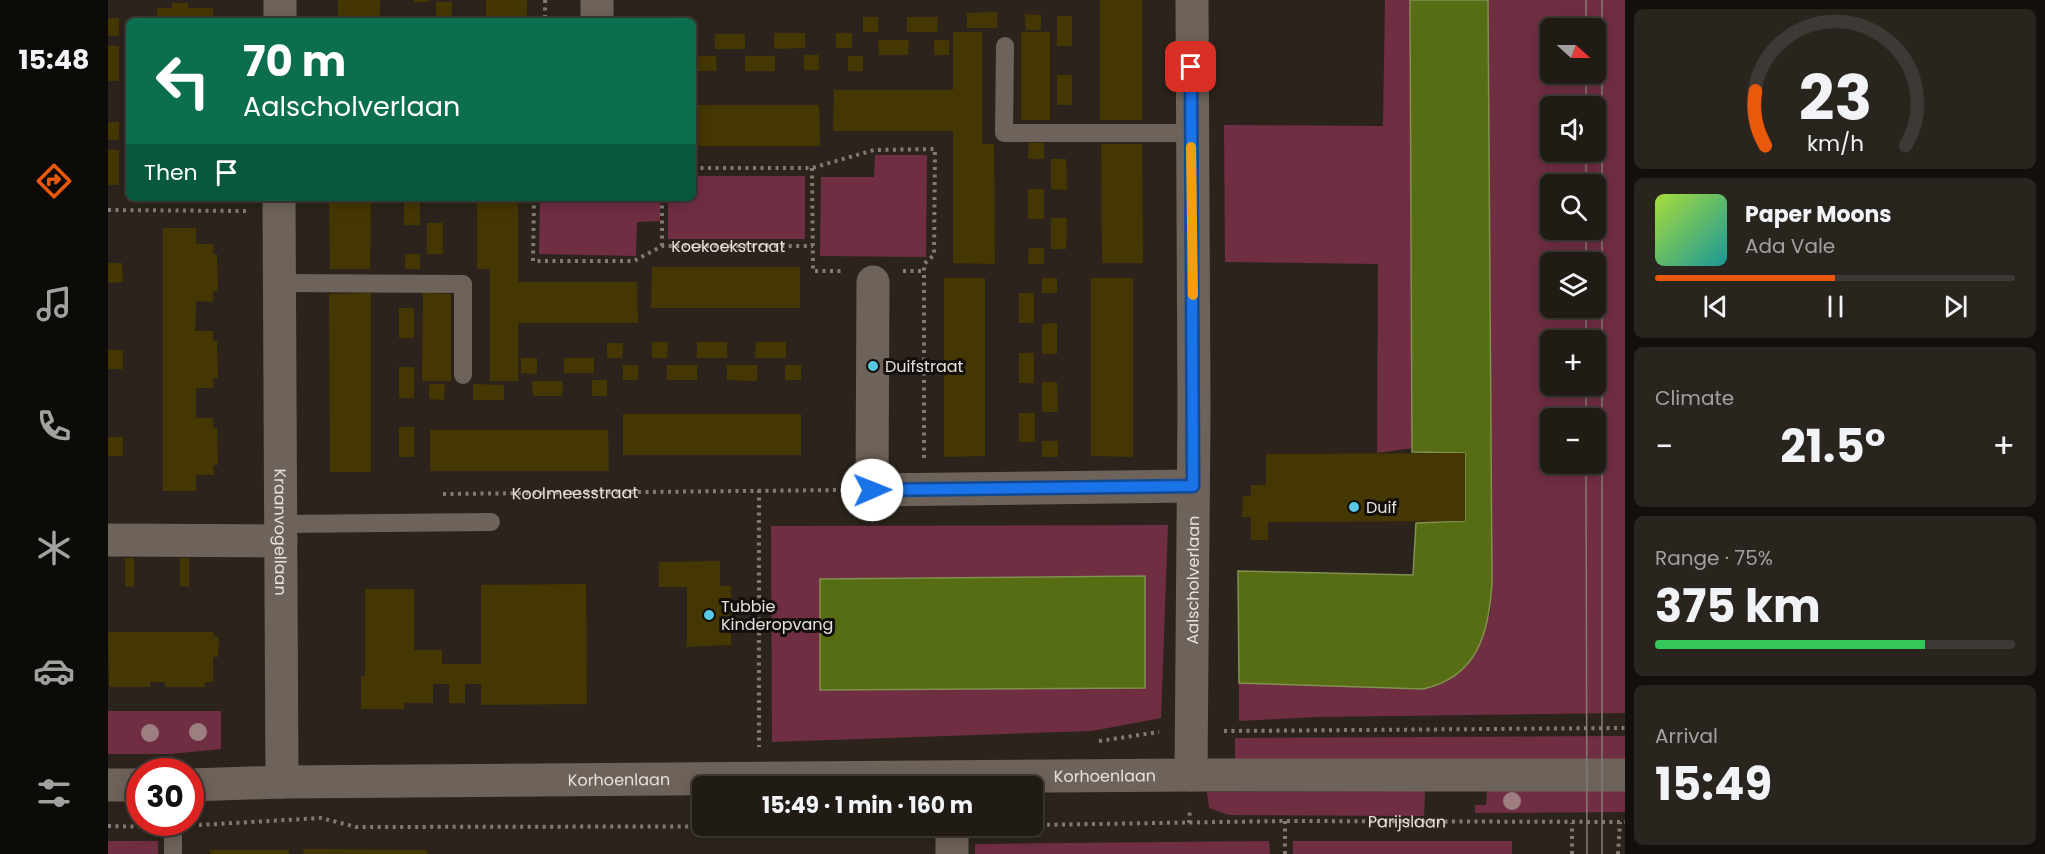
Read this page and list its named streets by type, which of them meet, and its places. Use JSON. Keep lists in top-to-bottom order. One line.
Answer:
{"streets":{"street":["Kraanvogellaan","Aalscholverlaan","Korhoenlaan"],"path":["Koekoekstraat","Koolmeesstraat","Parijslaan"]},"crossings":[["Kraanvogellaan","Korhoenlaan"],["Aalscholverlaan","Korhoenlaan"]],"places":["Duifstraat","Duif","Tubbie Kinderopvang"],"north":"right","page":{"tabs":"15:48","map_buttons":["+","−"],"turn":["70 m","Aalscholverlaan"],"then":"Then","song":["Paper Moons","Ada Vale"],"tile":["Climate",["Range · 75%","375 km"],["Arrival","15:49"]],"heat":["−","21.5°","+"],"limit":"30","trip":"15:49 · 1 min · 160 m","gauge":["23","km/h"]}}
